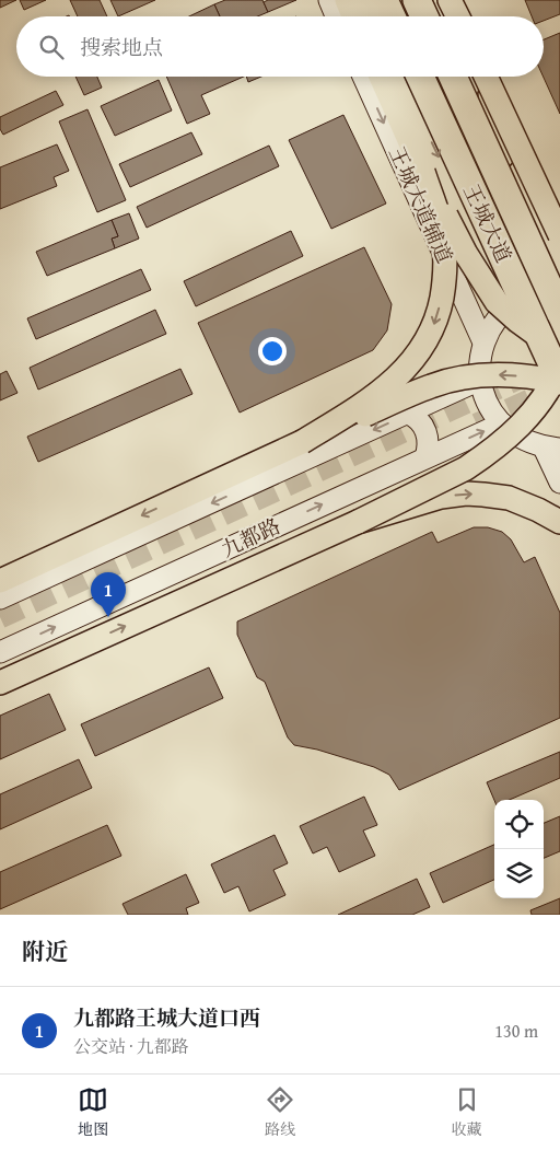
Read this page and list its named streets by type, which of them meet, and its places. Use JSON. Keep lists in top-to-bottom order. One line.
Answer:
{"streets":{"highway":["王城大道"],"main road":["王城大道辅道","九都路"]},"page":{"search":"搜索地点","pins":"1","heading":"附近","list":[{"mark":"1","name":"九都路王城大道口西","note":"公交站 · 九都路","value":"130 m"}],"nav":["地图","路线","收藏"]}}
